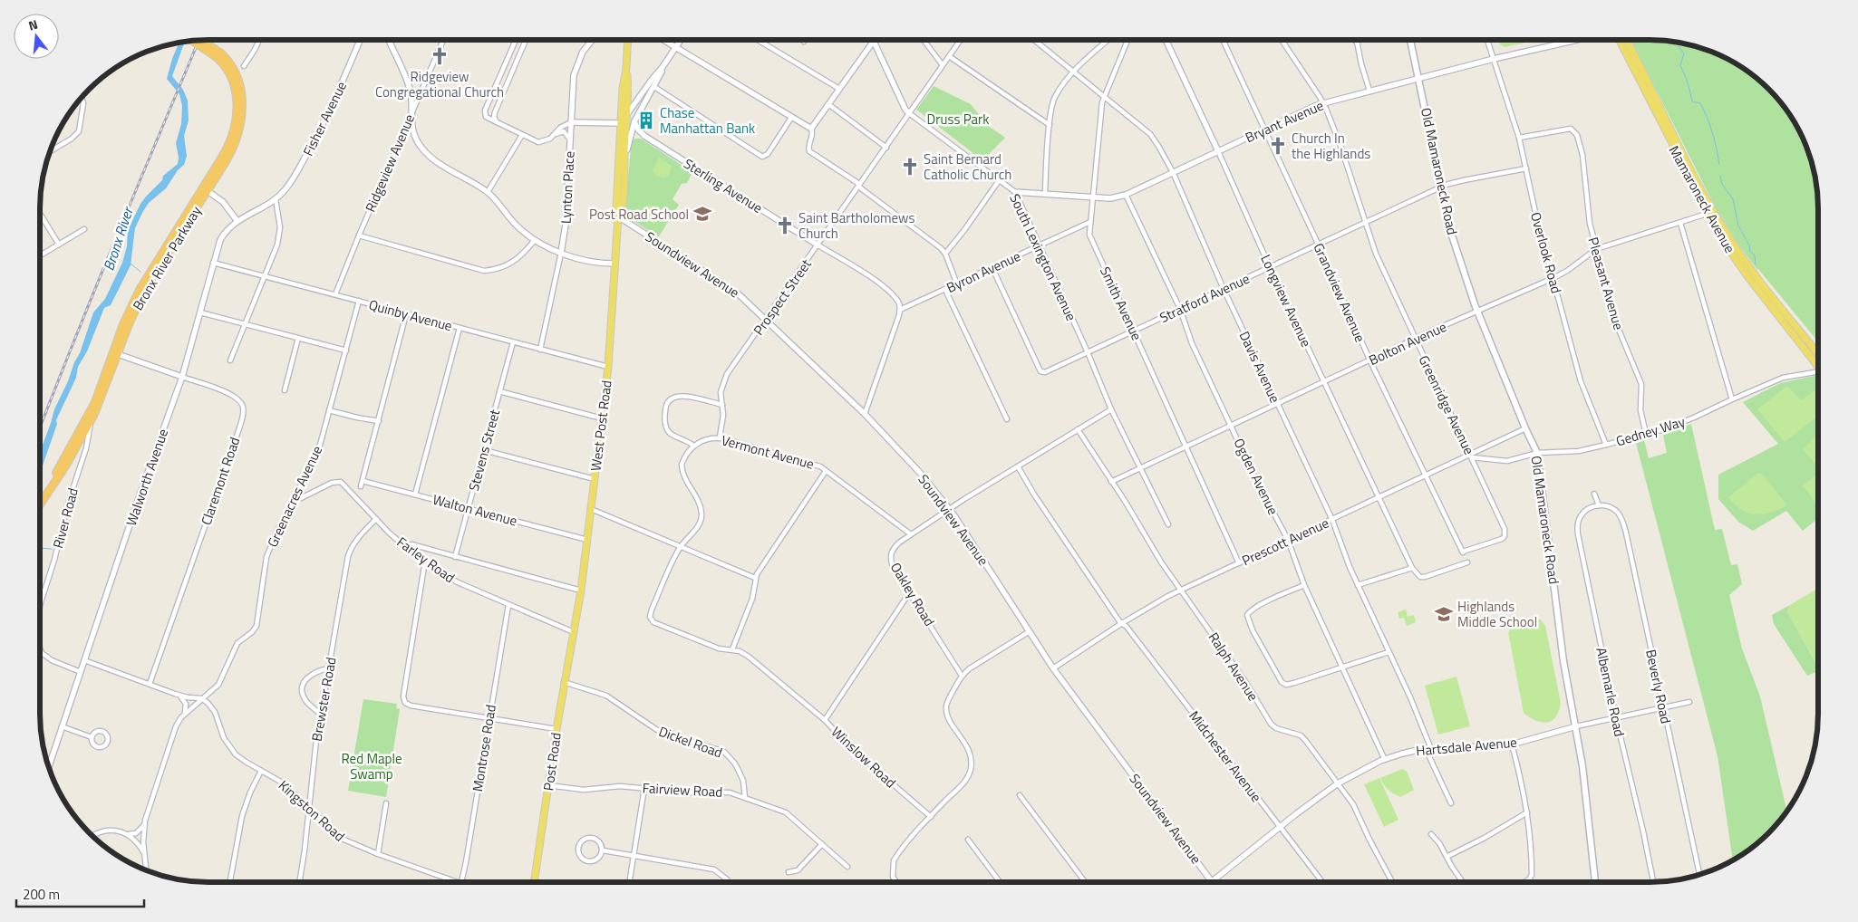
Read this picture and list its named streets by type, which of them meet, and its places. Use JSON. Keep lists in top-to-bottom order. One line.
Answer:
{"streets":{"highway":["Bronx River Parkway"],"main road":["Old Mamaroneck Road","Mamaroneck Avenue","West Post Road","Post Road"],"street":["Fisher Avenue","Bryant Avenue","Ridgeview Avenue","Sterling Avenue","Lynton Place","Overlook Road","South Lexington Avenue","Soundview Avenue","Byron Avenue","Pleasant Avenue","Grandview Avenue","Prospect Street","Stratford Avenue","Longview Avenue","Smith Avenue","Quinby Avenue","Bolton Avenue","Davis Avenue","Greenridge Avenue","Gedney Way","Stevens Street","Vermont Avenue","Ogden Avenue","Walworth Avenue","Claremont Road","Greenacres Avenue","Walton Avenue","River Road","Prescott Avenue","Farley Road","Oakley Road","Ralph Avenue","Beverly Road","Albemarle Road","Brewster Road","Dickel Road","Hartsdale Avenue","Montrose Road","Midchester Avenue","Winslow Road","Fairview Road","Kingston Road"]},"crossings":[["Fisher Avenue","Walworth Avenue"],["Bryant Avenue","Old Mamaroneck Road"],["Bryant Avenue","Overlook Road"],["Bryant Avenue","South Lexington Avenue"],["Bryant Avenue","Grandview Avenue"],["Bryant Avenue","Longview Avenue"],["Bryant Avenue","Smith Avenue"],["Bryant Avenue","Davis Avenue"],["Bryant Avenue","Greenridge Avenue"],["Bryant Avenue","Ogden Avenue"],["Ridgeview Avenue","Quinby Avenue"],["Old Mamaroneck Road","Stratford Avenue"],["Old Mamaroneck Road","Bolton Avenue"],["Old Mamaroneck Road","Gedney Way"],["Old Mamaroneck Road","Prescott Avenue"],["Old Mamaroneck Road","Hartsdale Avenue"],["Sterling Avenue","Byron Avenue"],["Sterling Avenue","Prospect Street"],["Lynton Place","Quinby Avenue"],["Mamaroneck Avenue","Bolton Avenue"],["Overlook Road","Pleasant Avenue"],["Overlook Road","Stratford Avenue"],["Overlook Road","Bolton Avenue"],["Overlook Road","Gedney Way"],["South Lexington Avenue","Byron Avenue"],["South Lexington Avenue","Prospect Street"],["South Lexington Avenue","Stratford Avenue"],["South Lexington Avenue","Bolton Avenue"],["South Lexington Avenue","Oakley Road"],["Bronx River Parkway","Claremont Road"],["Bronx River Parkway","River Road"],["Soundview Avenue","Prospect Street"],["Soundview Avenue","West Post Road"],["Soundview Avenue","Prescott Avenue"],["Soundview Avenue","Oakley Road"],["Soundview Avenue","Hartsdale Avenue"],["Byron Avenue","Stratford Avenue"],["Byron Avenue","Smith Avenue"],["Pleasant Avenue","Bolton Avenue"],["Pleasant Avenue","Gedney Way"],["Grandview Avenue","Stratford Avenue"],["Grandview Avenue","Bolton Avenue"],["Grandview Avenue","Greenridge Avenue"],["Grandview Avenue","Prescott Avenue"],["Prospect Street","Vermont Avenue"],["Stratford Avenue","Longview Avenue"],["Stratford Avenue","Smith Avenue"],["Stratford Avenue","Davis Avenue"],["Stratford Avenue","Greenridge Avenue"],["Stratford Avenue","Ogden Avenue"],["Longview Avenue","Bolton Avenue"],["Longview Avenue","Prescott Avenue"],["Smith Avenue","Bolton Avenue"],["Smith Avenue","Davis Avenue"],["Smith Avenue","Prescott Avenue"],["Quinby Avenue","West Post Road"],["Quinby Avenue","Stevens Street"],["Quinby Avenue","Walworth Avenue"],["Quinby Avenue","Greenacres Avenue"],["Bolton Avenue","Davis Avenue"],["Bolton Avenue","Greenridge Avenue"],["Bolton Avenue","Ogden Avenue"],["Bolton Avenue","Ralph Avenue"],["Davis Avenue","Prescott Avenue"],["Davis Avenue","Hartsdale Avenue"],["Greenridge Avenue","Gedney Way"],["Greenridge Avenue","Prescott Avenue"],["West Post Road","Walton Avenue"],["West Post Road","Farley Road"],["West Post Road","Post Road"],["Gedney Way","Prescott Avenue"],["Stevens Street","Walton Avenue"],["Vermont Avenue","Oakley Road"],["Ogden Avenue","Prescott Avenue"],["Ogden Avenue","Hartsdale Avenue"],["Walworth Avenue","Claremont Road"],["Walworth Avenue","River Road"],["Greenacres Avenue","Farley Road"],["Greenacres Avenue","Kingston Road"],["Prescott Avenue","Ralph Avenue"],["Prescott Avenue","Midchester Avenue"],["Farley Road","Brewster Road"],["Farley Road","Montrose Road"],["Farley Road","Post Road"],["Oakley Road","Ralph Avenue"],["Oakley Road","Midchester Avenue"],["Ralph Avenue","Hartsdale Avenue"],["Beverly Road","Albemarle Road"],["Beverly Road","Hartsdale Avenue"],["Albemarle Road","Hartsdale Avenue"],["Brewster Road","Kingston Road"],["Dickel Road","Post Road"],["Dickel Road","Fairview Road"],["Hartsdale Avenue","Midchester Avenue"],["Post Road","Fairview Road"]],"water":["Bronx River"],"parks":["Druss Park","Red Maple Swamp"],"places":{"church":["Ridgeview Congregational Church","Church In the Highlands","Saint Bernard Catholic Church","Saint Bartholomews Church"],"building":["Chase Manhattan Bank"],"school or university":["Post Road School","Highlands Middle School"]},"scale_bar":"200 m","north":"top"}
